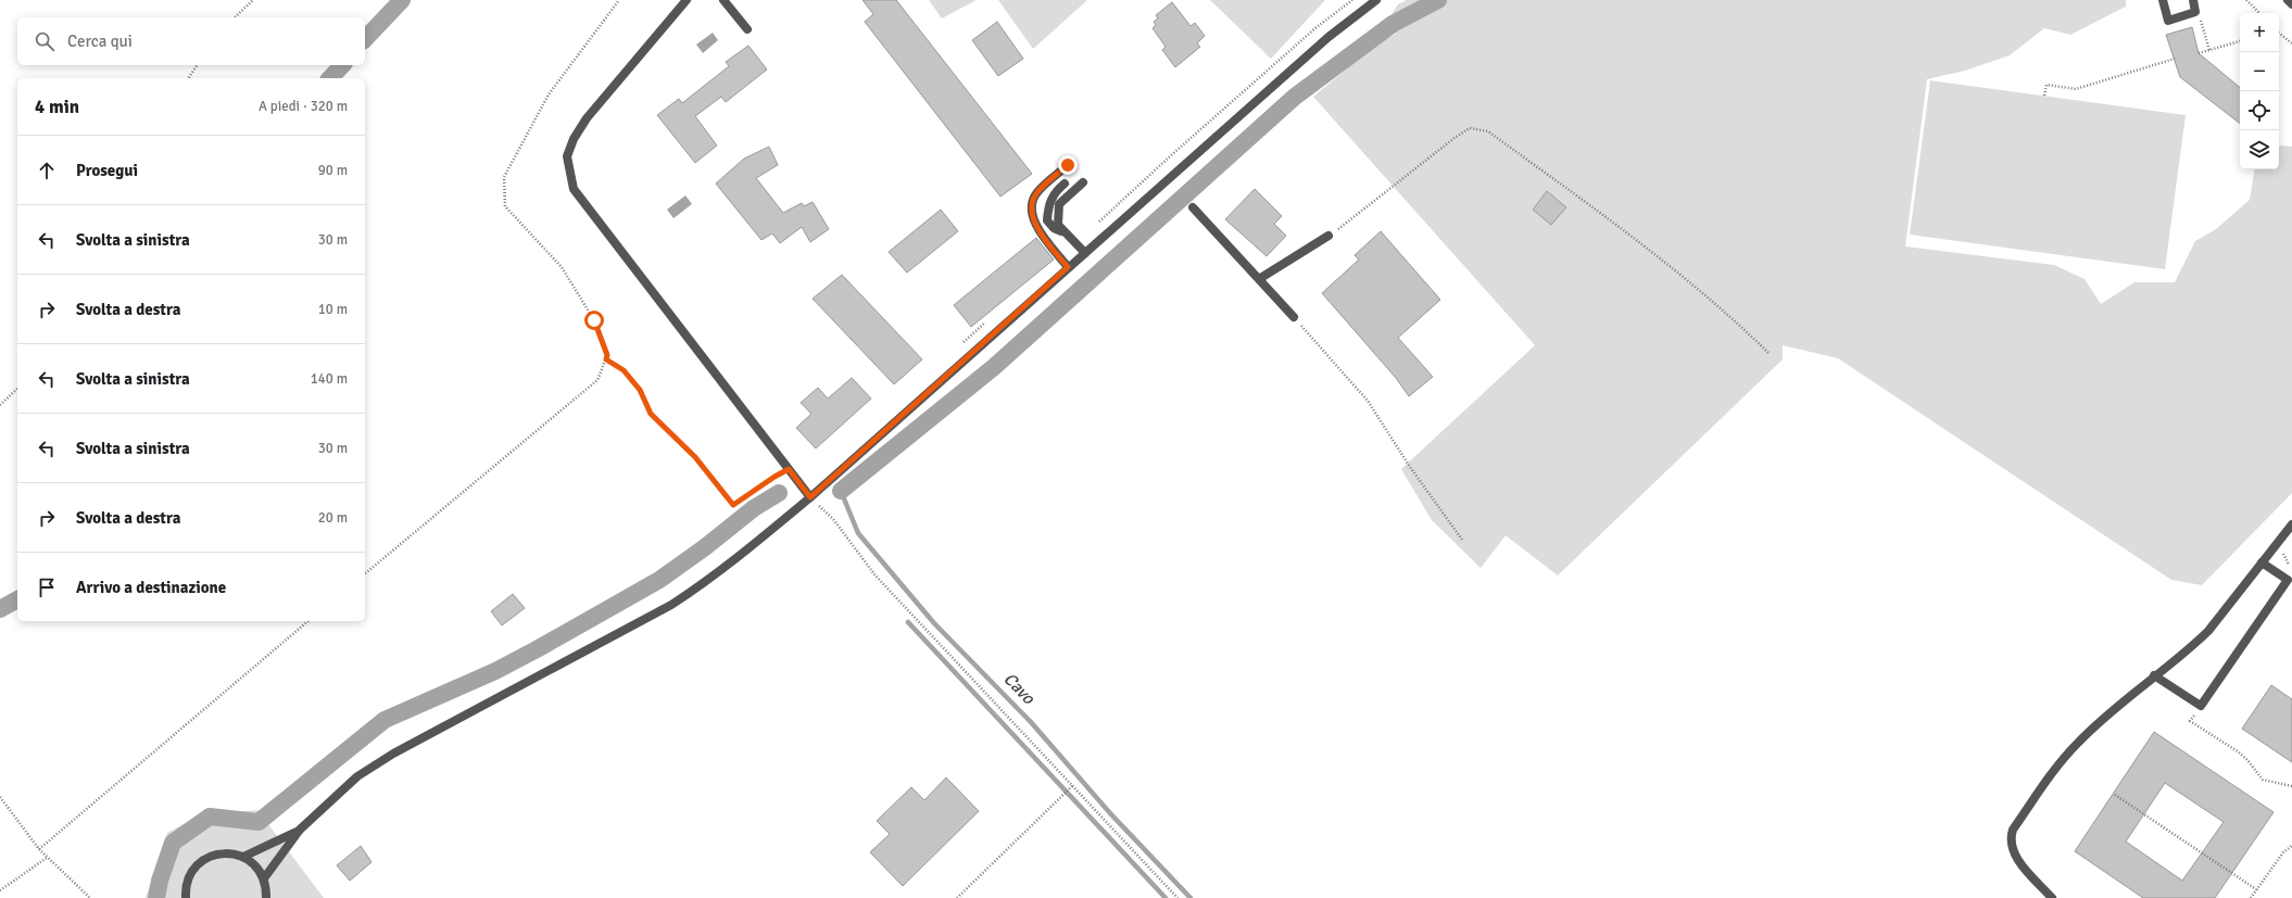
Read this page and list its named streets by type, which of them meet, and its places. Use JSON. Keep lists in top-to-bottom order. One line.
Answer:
{"water":["Cavo"],"page":{"map_buttons":["+","−"],"search":"Cerca qui","heading":["4 min","A piedi · 320 m"],"list":[["Prosegui","90 m"],["Svolta a sinistra","30 m"],["Svolta a destra","10 m"],["Svolta a sinistra","140 m"],["Svolta a sinistra","30 m"],["Svolta a destra","20 m"],"Arrivo a destinazione"]}}
